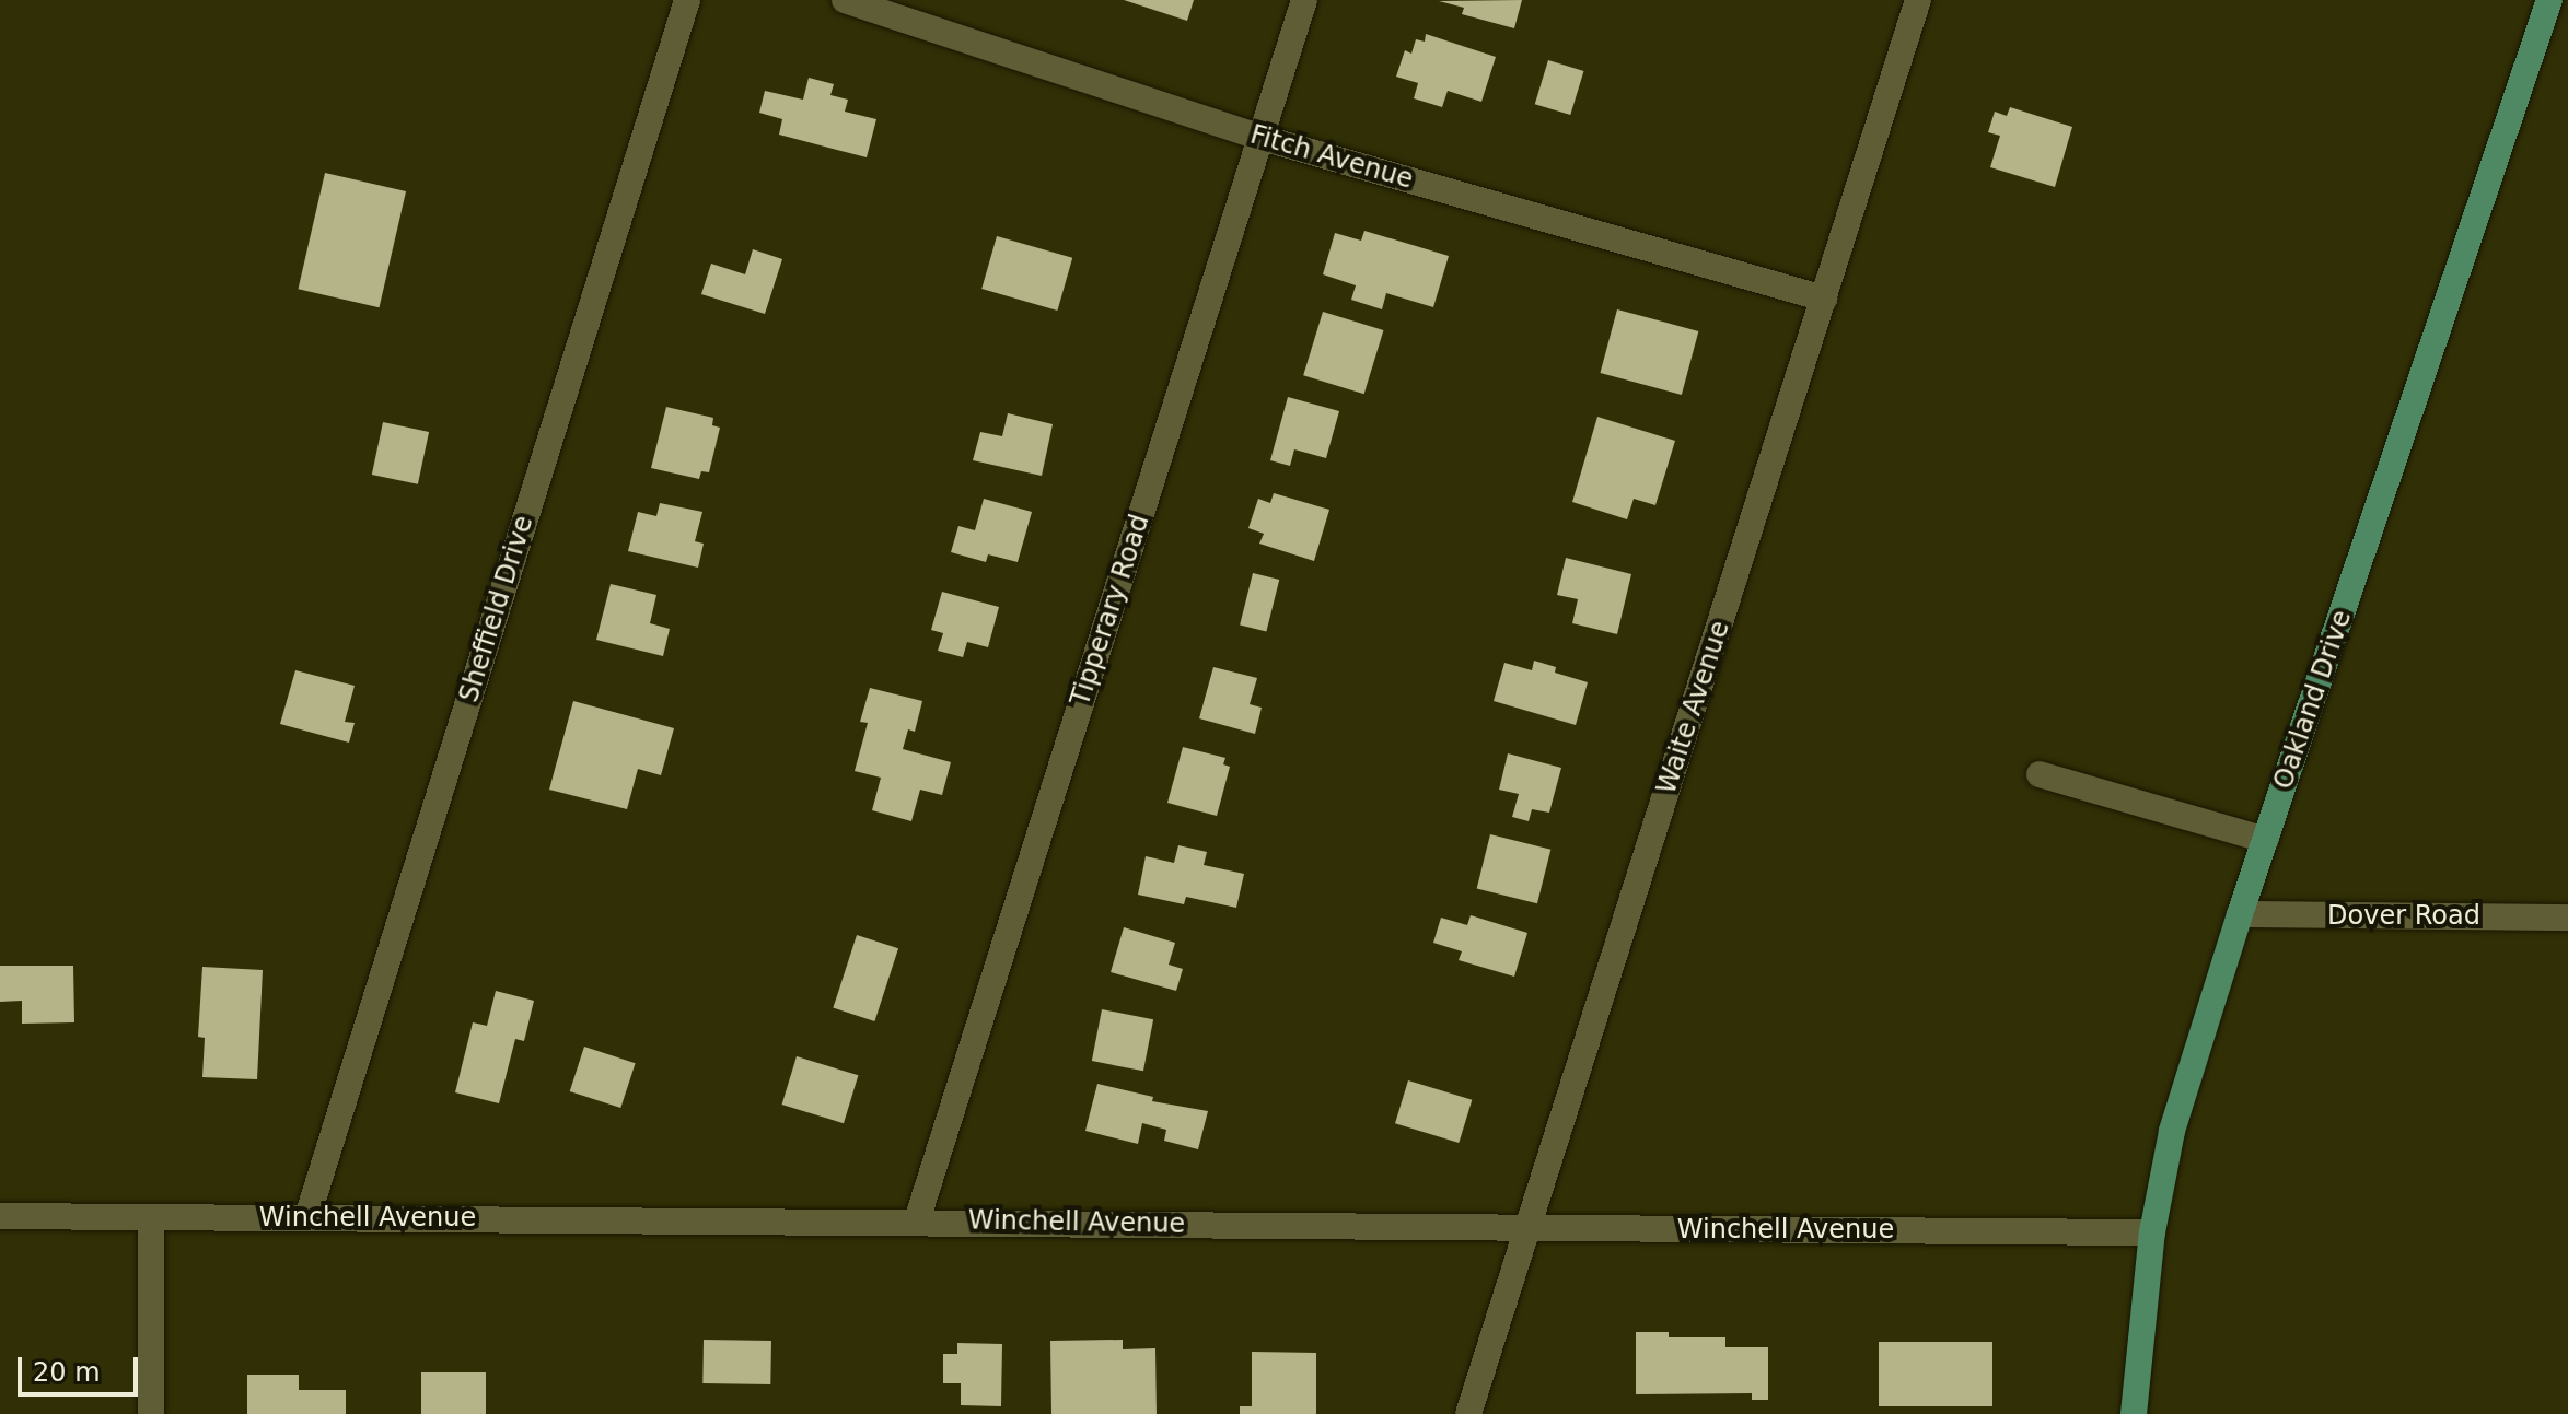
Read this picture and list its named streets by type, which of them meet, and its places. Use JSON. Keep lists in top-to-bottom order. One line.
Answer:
{"streets":{"main road":["Oakland Drive"],"street":["Fitch Avenue","Sheffield Drive","Tipperary Road","Waite Avenue","Dover Road","Winchell Avenue"]},"crossings":[["Fitch Avenue","Tipperary Road"],["Fitch Avenue","Waite Avenue"],["Sheffield Drive","Winchell Avenue"],["Tipperary Road","Winchell Avenue"],["Oakland Drive","Dover Road"],["Oakland Drive","Winchell Avenue"],["Waite Avenue","Winchell Avenue"]],"scale_bar":"20 m"}
